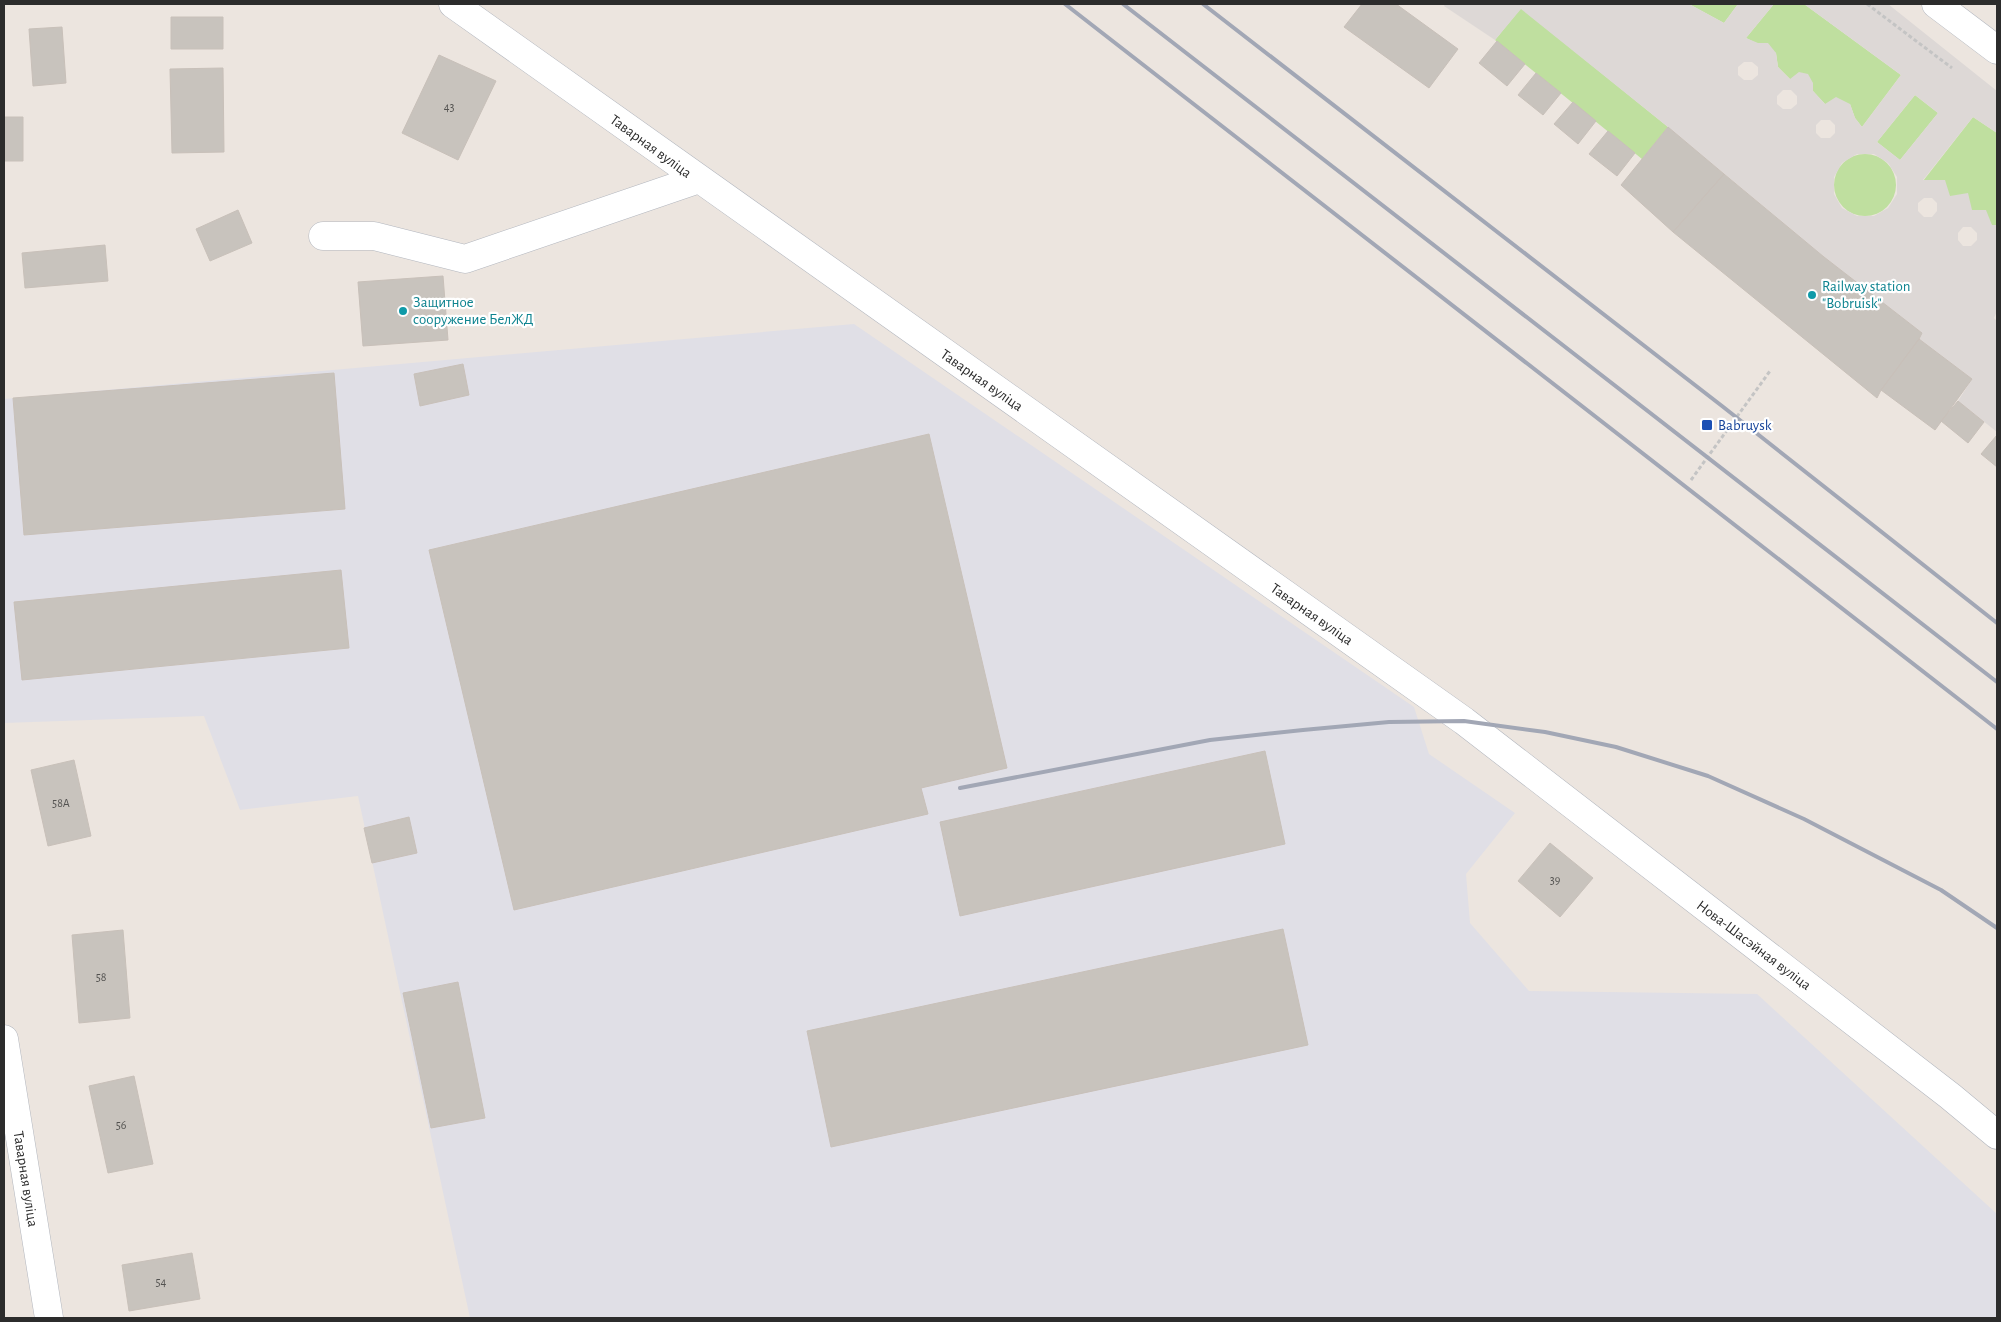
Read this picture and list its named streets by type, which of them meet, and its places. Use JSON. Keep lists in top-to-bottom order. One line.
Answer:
{"streets":{"street":["Таварная вуліца","Нова-Шасэйная вуліца"]},"crossings":[["Таварная вуліца","Нова-Шасэйная вуліца"]],"places":{"other":["Railway station \"Bobruisk\"","Защитное сооружение БелЖД"],"transit":["Babruysk"]},"house_numbers":["43","58А","39","58","56","54"]}
